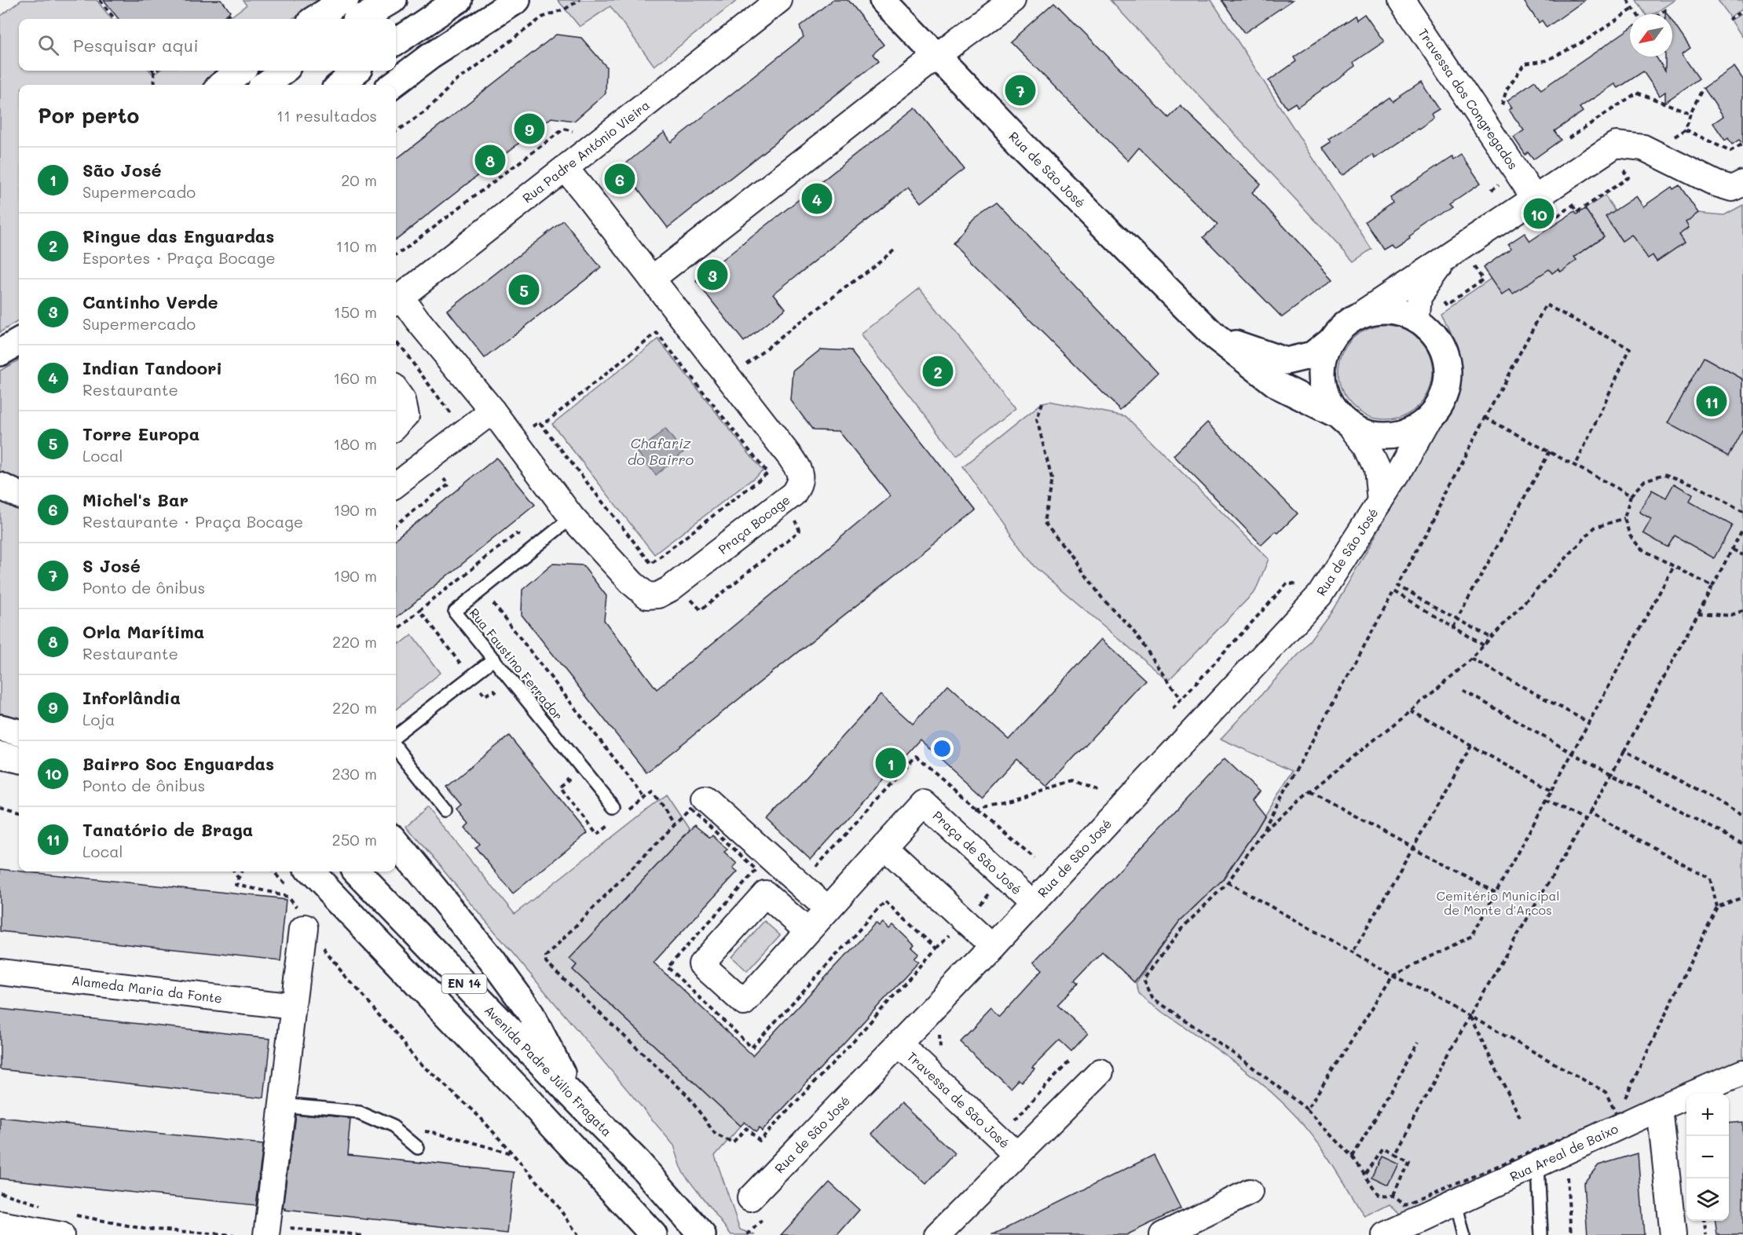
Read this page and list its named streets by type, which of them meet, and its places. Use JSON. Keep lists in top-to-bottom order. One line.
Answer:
{"streets":{"main road":["Rua de São José","EN 14","Avenida Padre Júlio Fragata"],"street":["Travessa dos Congregados","Rua Padre António Vieira","Praça Bocage","Praça de São José","Alameda Maria da Fonte","Travessa de São José","Rua Areal de Baixo"],"lane":["Rua Faustino Ferrador"]},"crossings":[["Rua Padre António Vieira","Praça Bocage"],["Rua de São José","Praça de São José"],["Rua de São José","Travessa de São José"],["Praça Bocage","Rua Faustino Ferrador"]],"water":["Chafariz do Bairro"],"parks":["Cemitério Municipal de Monte d'Arcos"],"north":"bottom left","page":{"search":"Pesquisar aqui","pins":["7","9","8","6","4","10","3","5","2","11","1"],"heading":["Por perto","11 resultados"],"list":[{"mark":"1","name":"São José","note":"Supermercado","value":"20 m"},{"mark":"2","name":"Ringue das Enguardas","note":"Esportes · Praça Bocage","value":"110 m"},{"mark":"3","name":"Cantinho Verde","note":"Supermercado","value":"150 m"},{"mark":"4","name":"Indian Tandoori","note":"Restaurante","value":"160 m"},{"mark":"5","name":"Torre Europa","note":"Local","value":"180 m"},{"mark":"6","name":"Michel's Bar","note":"Restaurante · Praça Bocage","value":"190 m"},{"mark":"7","name":"S José","note":"Ponto de ônibus","value":"190 m"},{"mark":"8","name":"Orla Marítima","note":"Restaurante","value":"220 m"},{"mark":"9","name":"Inforlândia","note":"Loja","value":"220 m"},{"mark":"10","name":"Bairro Soc Enguardas","note":"Ponto de ônibus","value":"230 m"},{"mark":"11","name":"Tanatório de Braga","note":"Local","value":"250 m"}],"map_buttons":["+","−"]}}
